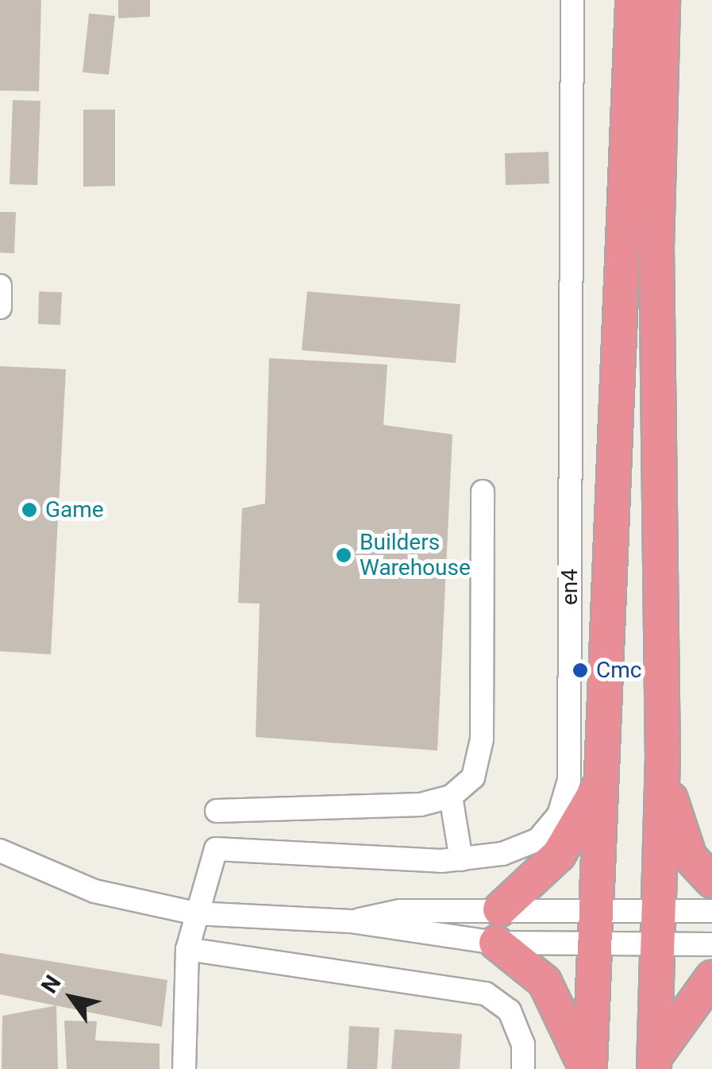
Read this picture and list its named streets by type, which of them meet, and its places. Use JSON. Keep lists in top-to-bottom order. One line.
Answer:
{"streets":{"street":["en4"]},"places":["Game","Builders Warehouse","Cmc"],"north":"top left"}
